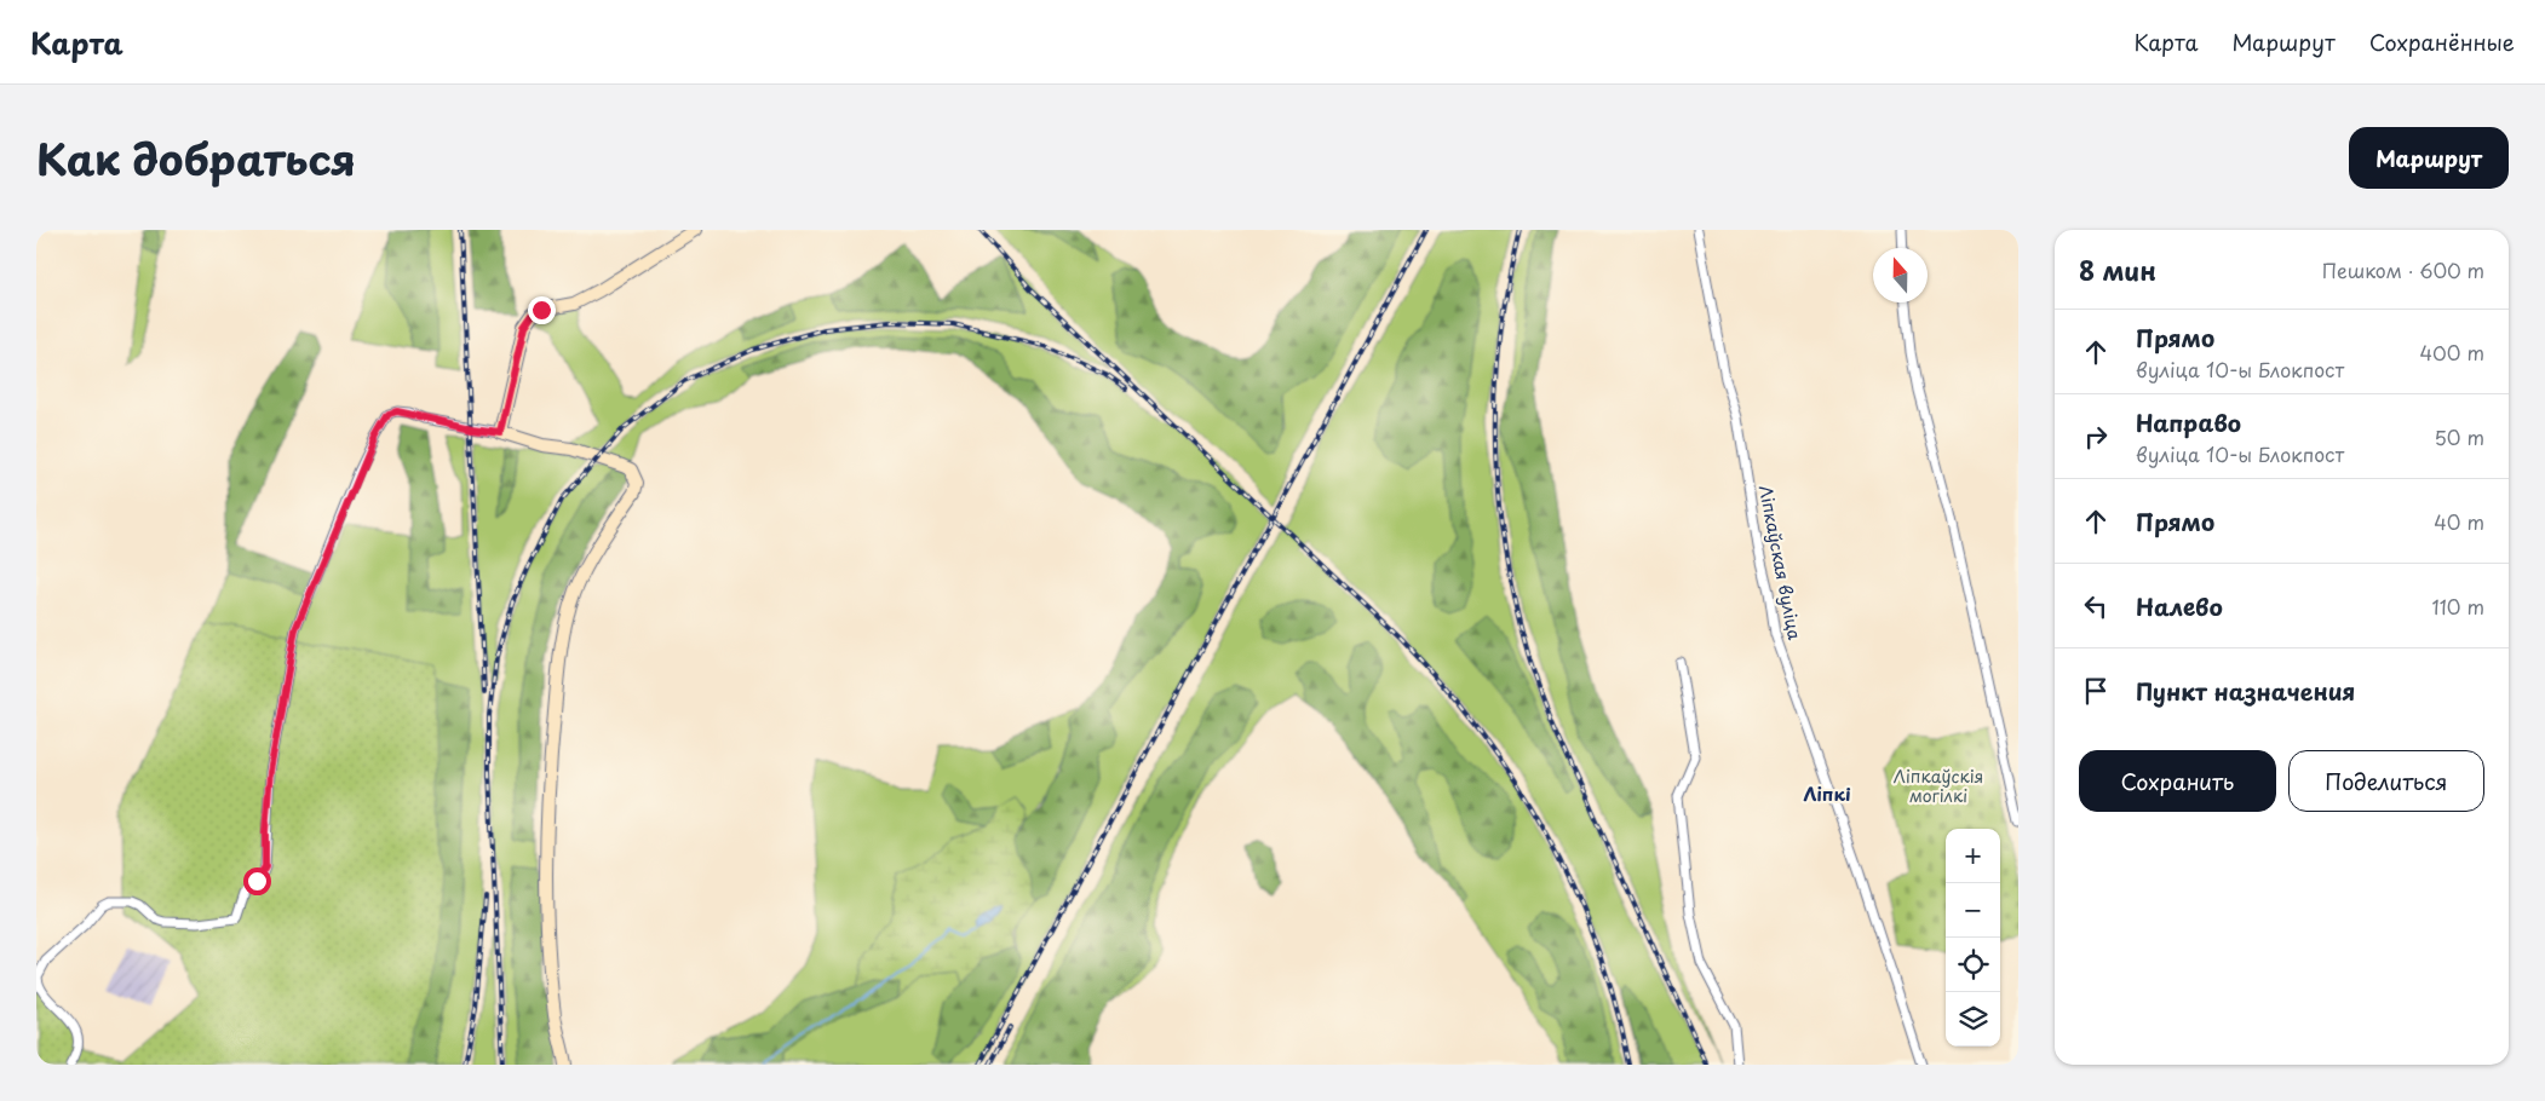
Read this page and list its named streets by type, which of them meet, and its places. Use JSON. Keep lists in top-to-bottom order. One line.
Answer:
{"streets":{"street":["Ліпкаўская вуліца"]},"districts":["Ліпкі"],"parks":["Ліпкаўскія могілкі"],"north":"top","page":{"header":"Карта","nav":["Карта","Маршрут","Сохранённые"],"title":"Как добраться","buttons":["Маршрут",["Сохранить","Поделиться"]],"heading":["8 мин","Пешком · 600 m"],"list":[["Прямо","вуліца 10-ы Блокпост","400 m"],["Направо","вуліца 10-ы Блокпост","50 m"],["Прямо","40 m"],["Налево","110 m"],"Пункт назначения"],"map_buttons":["+","−"]}}
